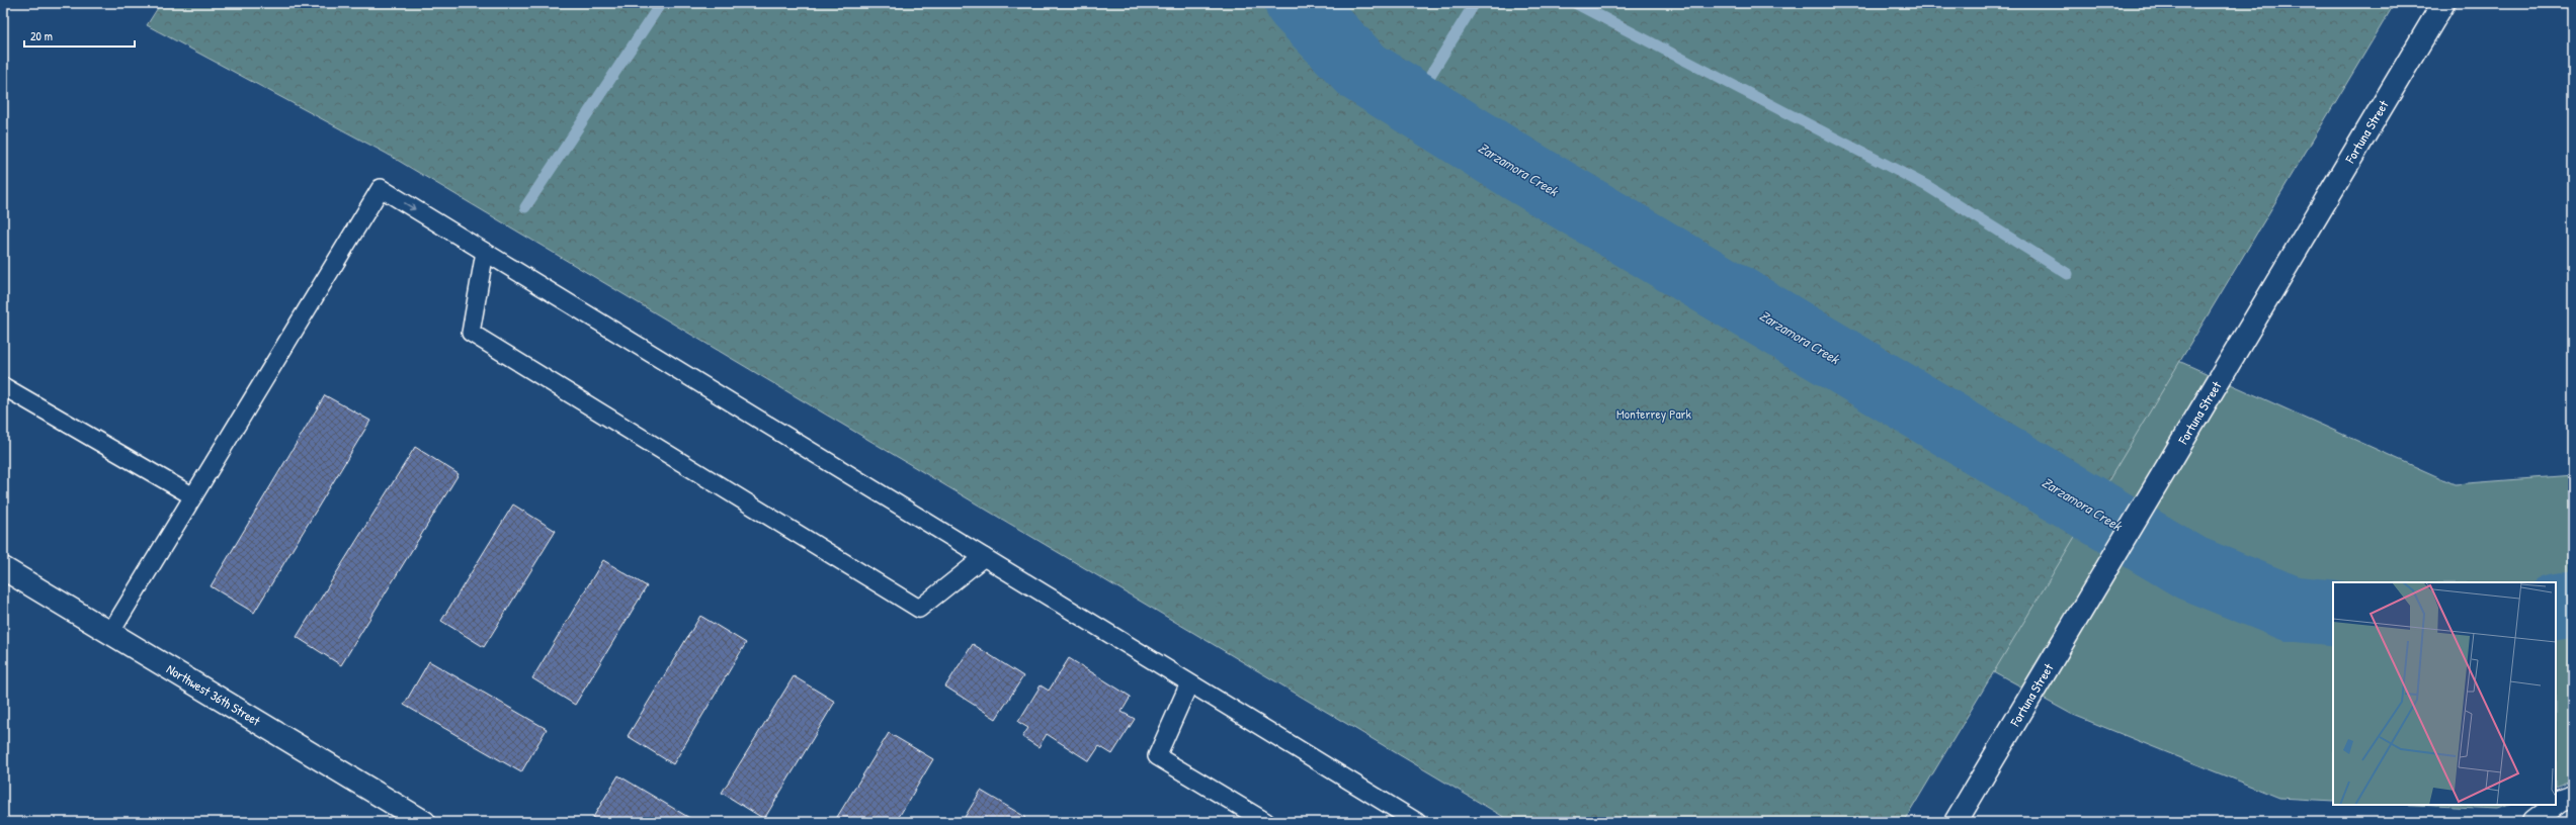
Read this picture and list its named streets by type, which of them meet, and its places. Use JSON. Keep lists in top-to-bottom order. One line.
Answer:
{"streets":{"street":["Fortuna Street","Northwest 36th Street"]},"water":["Zarzamora Creek"],"parks":["Monterrey Park"],"scale_bar":"20 m"}
